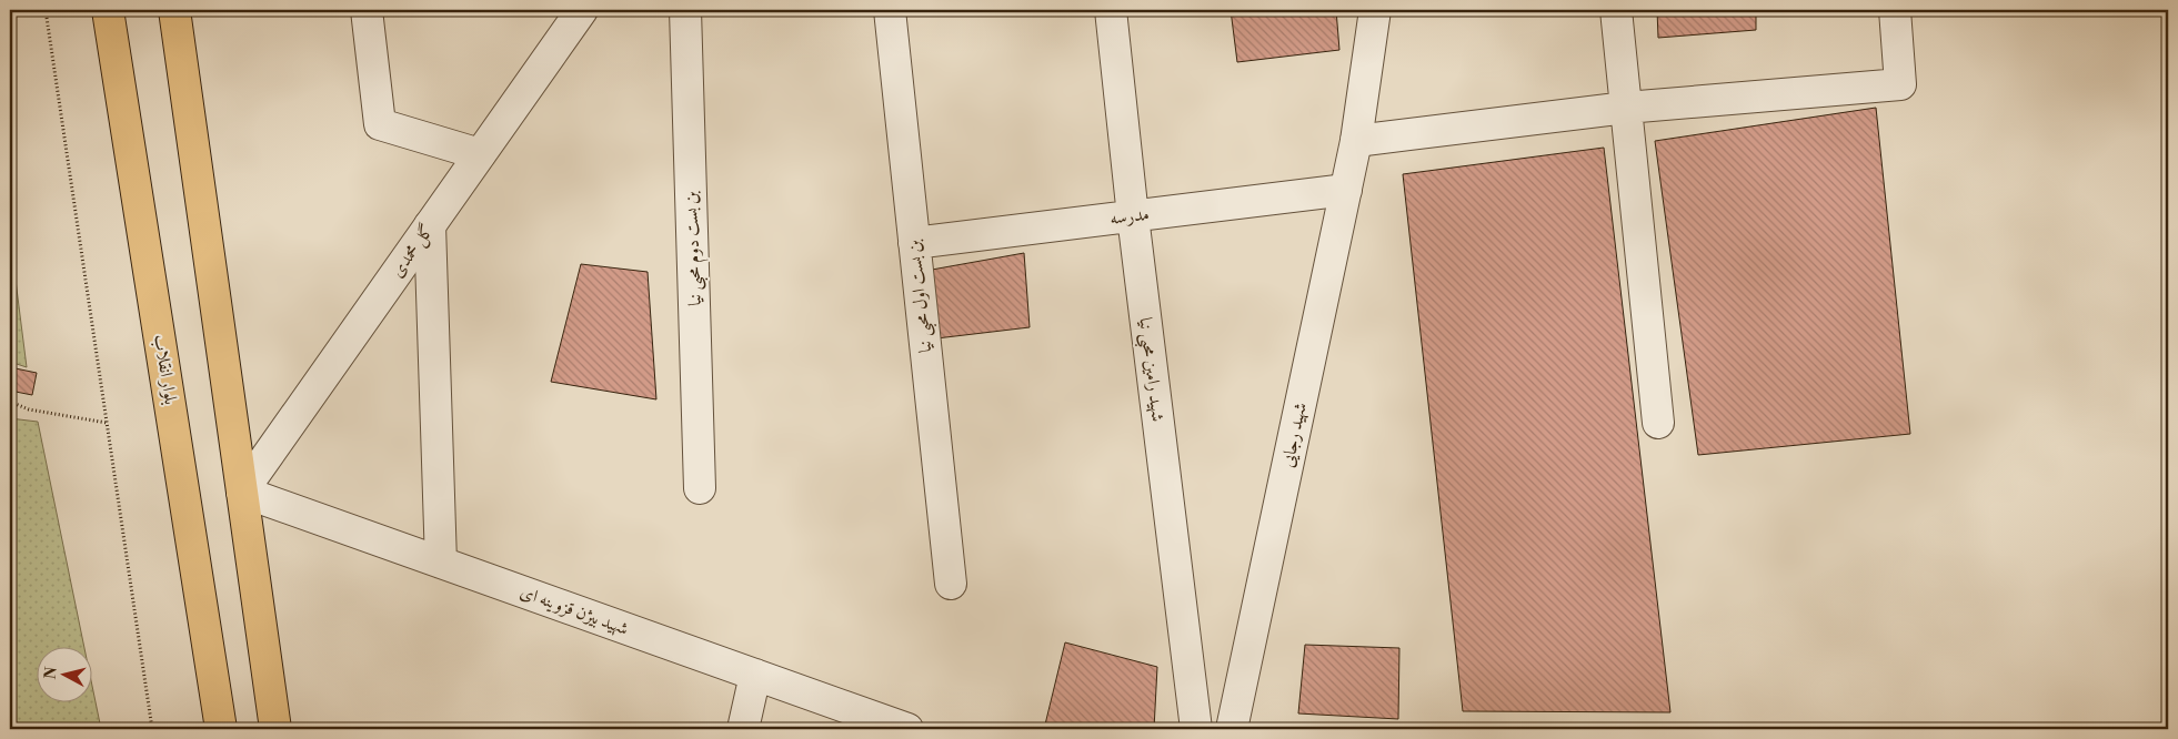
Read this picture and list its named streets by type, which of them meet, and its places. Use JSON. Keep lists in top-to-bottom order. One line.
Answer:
{"streets":{"main road":["بلوار انقلاب"],"street":["مدرسه","بن بست دوم محبی نیا","گل محمدی","بن بست اول محبی نیا","شهید رامین محبی نیا","شهید رجایی","شهید بیژن قزوینه ای"]},"crossings":[["مدرسه","بن بست اول محبی نیا"],["مدرسه","شهید رامین محبی نیا"],["مدرسه","شهید رجایی"],["گل محمدی","شهید بیژن قزوینه ای"]],"north":"left"}
